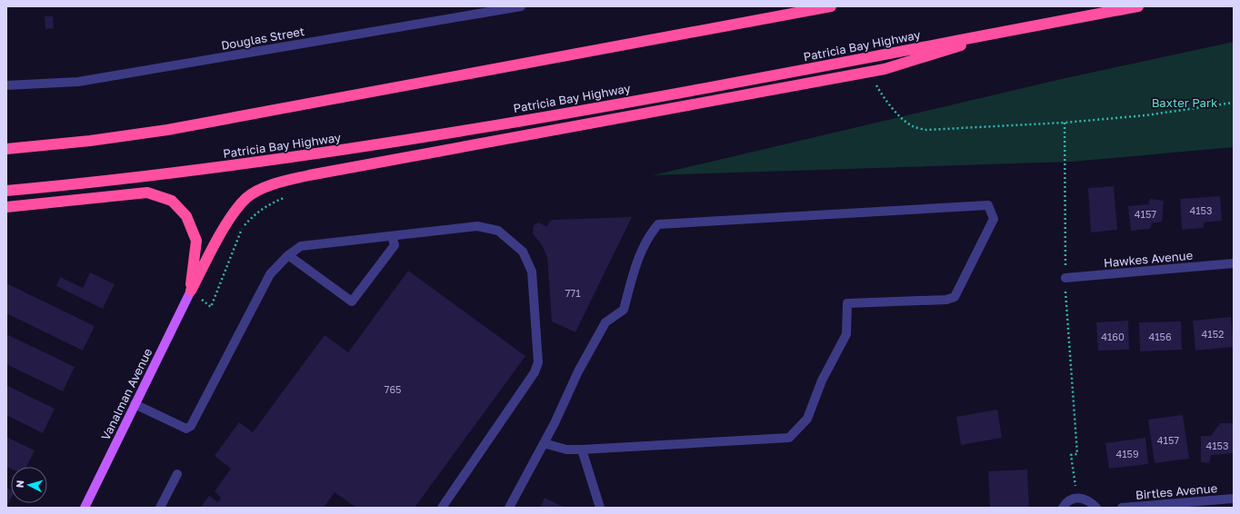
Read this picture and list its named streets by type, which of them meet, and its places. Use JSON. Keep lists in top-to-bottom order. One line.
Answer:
{"streets":{"highway":["Patricia Bay Highway"],"main road":["Vanalman Avenue"],"street":["Douglas Street","Hawkes Avenue","Birtles Avenue"]},"parks":["Baxter Park"],"house_numbers":["4153","4157","771","4152","4160","4156","765","4157","4153","4159"],"north":"left"}
